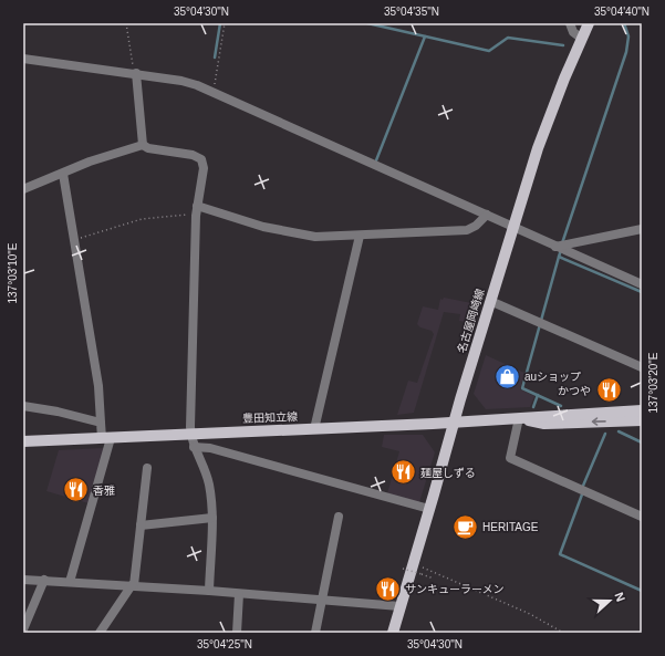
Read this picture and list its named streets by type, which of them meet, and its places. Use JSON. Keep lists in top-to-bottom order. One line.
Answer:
{"streets":{"main road":["名古屋岡崎線","豊田知立線"]},"crossings":[["名古屋岡崎線","豊田知立線"]],"places":{"shop":["auショップ"],"restaurant":["かつや","麺屋しずる","香雅","サンキューラーメン"],"cafe":["HERITAGE"]},"north":"right","coordinates":["35°04'30\"N","35°04'35\"N","35°04'40\"N","137°03'10\"E","137°03'20\"E","35°04'25\"N"]}
